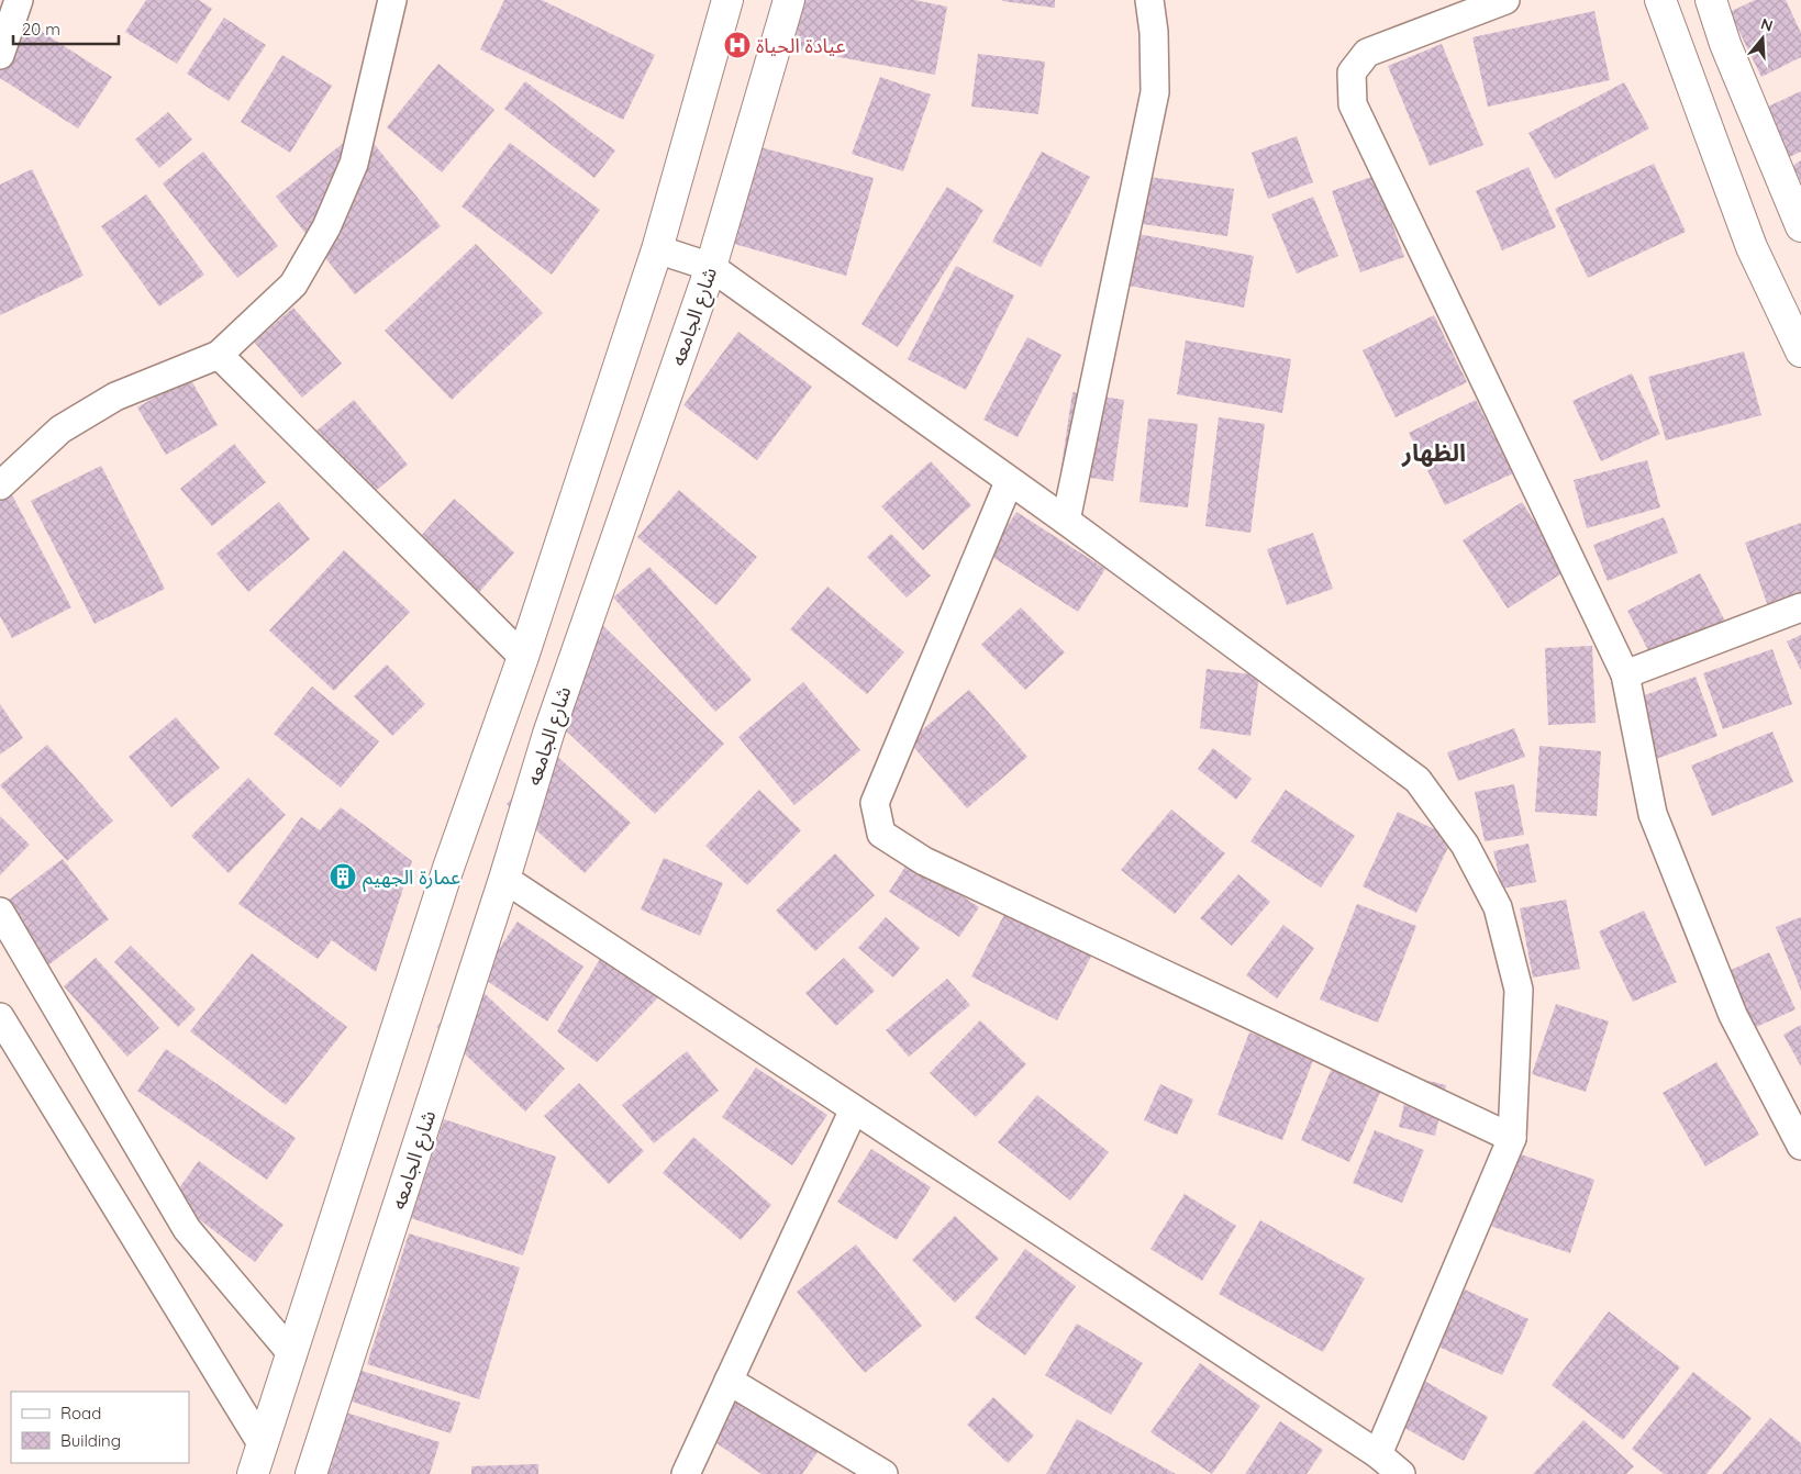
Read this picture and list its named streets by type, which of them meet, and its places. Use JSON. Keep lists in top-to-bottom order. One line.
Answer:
{"streets":{"street":["شارع الجامعه"]},"districts":["الظهار"],"places":{"hospital":["عيادة الحياة"],"building":["عمارة الجهيم"]},"legend":["Road","Building"],"scale_bar":"20 m","north":"top"}
